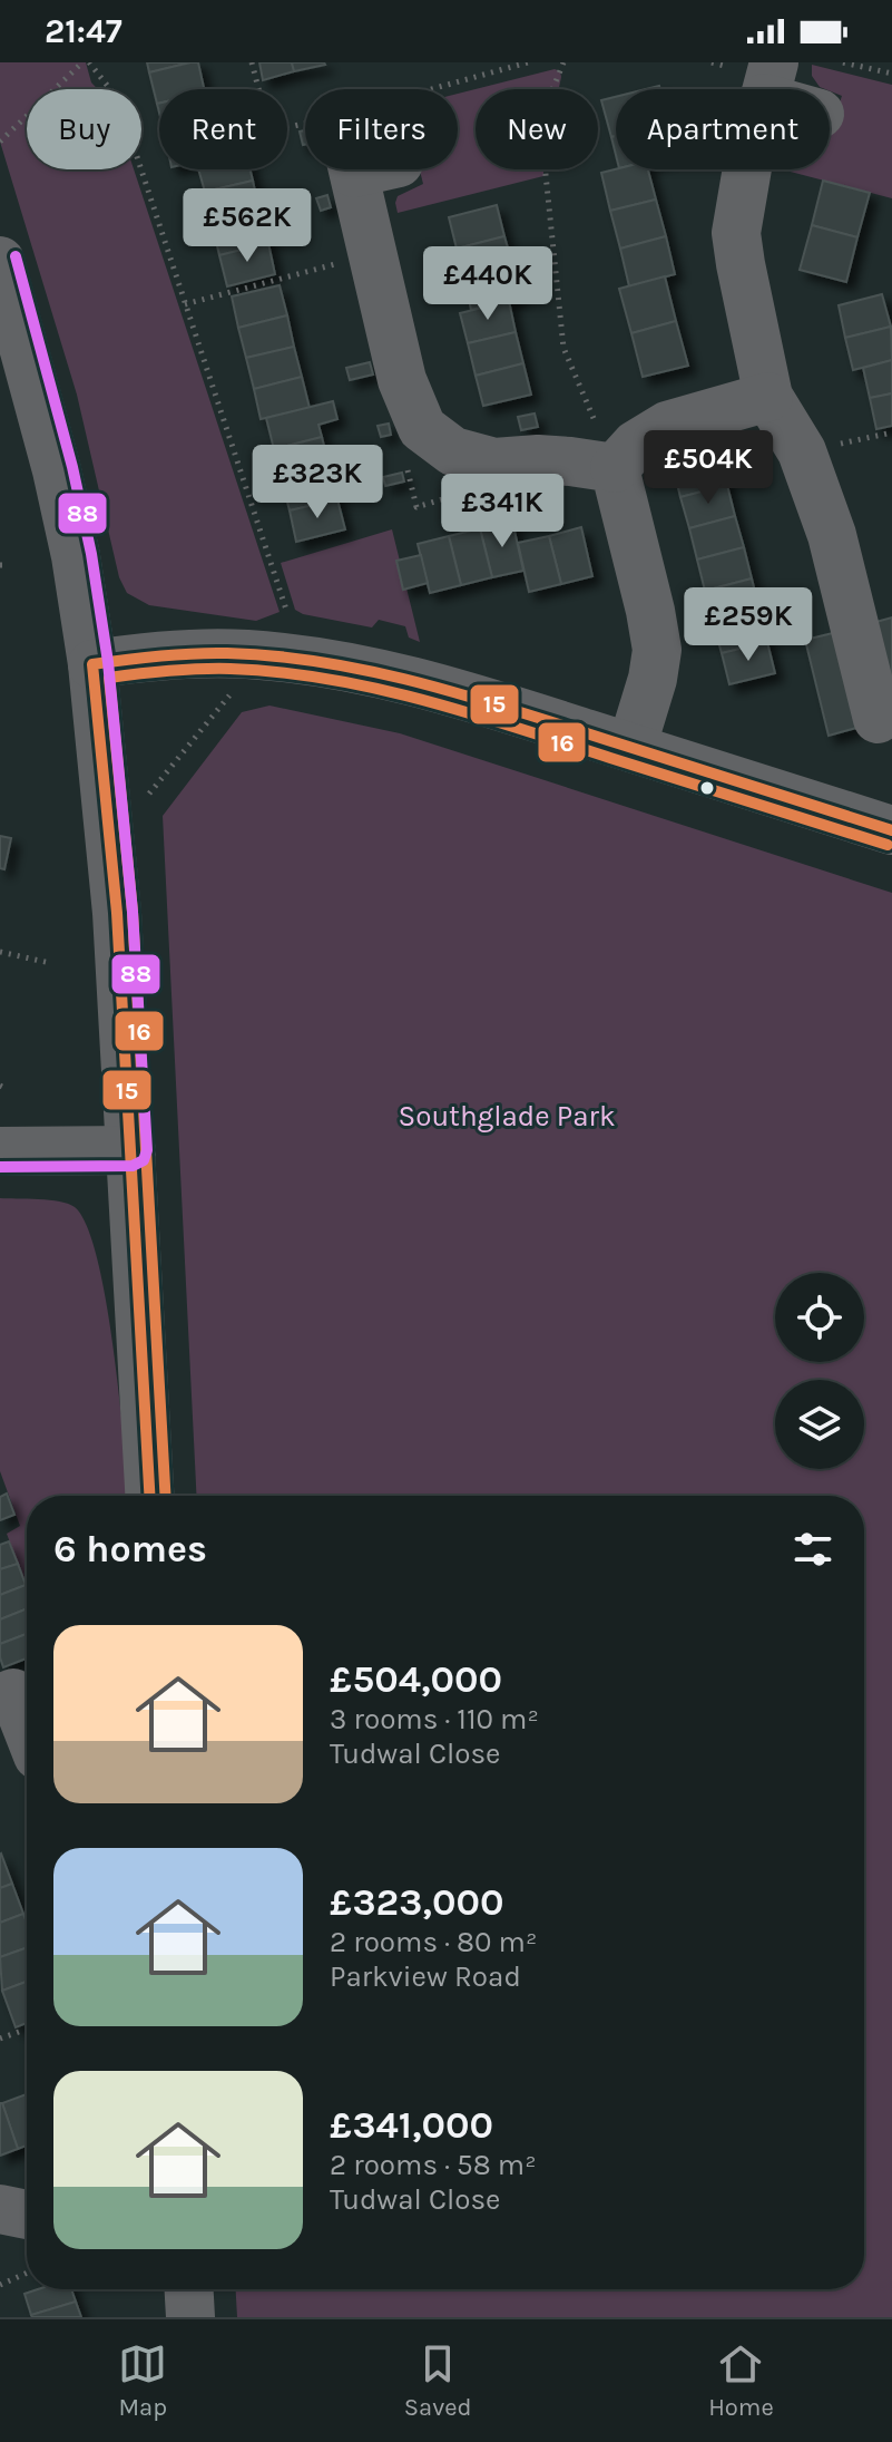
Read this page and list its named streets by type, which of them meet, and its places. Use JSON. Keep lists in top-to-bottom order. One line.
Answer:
{"parks":["Southglade Park"],"lines":["transit line 88","transit line 15","transit line 16"],"page":{"status":"21:47","chip":["Buy","Rent","Filters","New","Apartment"],"price":["£562K","£440K","£504K","£323K","£341K","£259K"],"heading":"6 homes","list":[{"name":"£504,000","note":"3 rooms · 110 m² · Tudwal Close"},{"name":"£323,000","note":"2 rooms · 80 m² · Parkview Road"},{"name":"£341,000","note":"2 rooms · 58 m² · Tudwal Close"}],"tabs":["Map","Saved","Home"]}}
